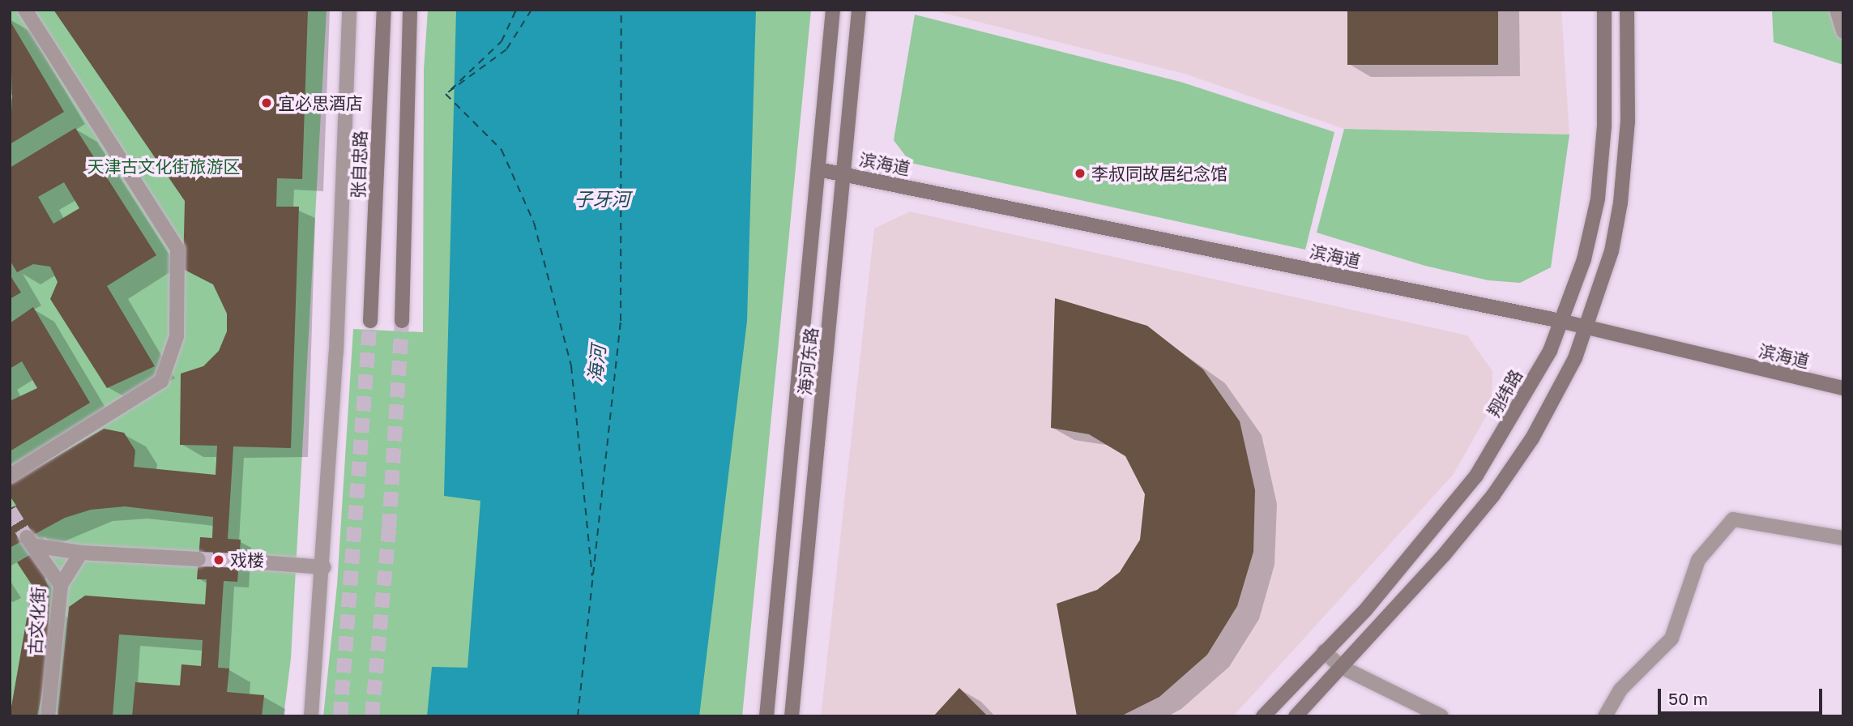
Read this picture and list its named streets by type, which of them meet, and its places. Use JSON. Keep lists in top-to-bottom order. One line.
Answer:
{"streets":{"street":["滨海道","张自忠路","海河东路","翔纬路","古文化街"]},"crossings":[["滨海道","海河东路"],["滨海道","翔纬路"]],"water":["子牙河","海河"],"parks":["天津古文化街旅游区"],"places":["宜必思酒店","李叔同故居纪念馆","戏楼"],"scale_bar":"50 m"}
